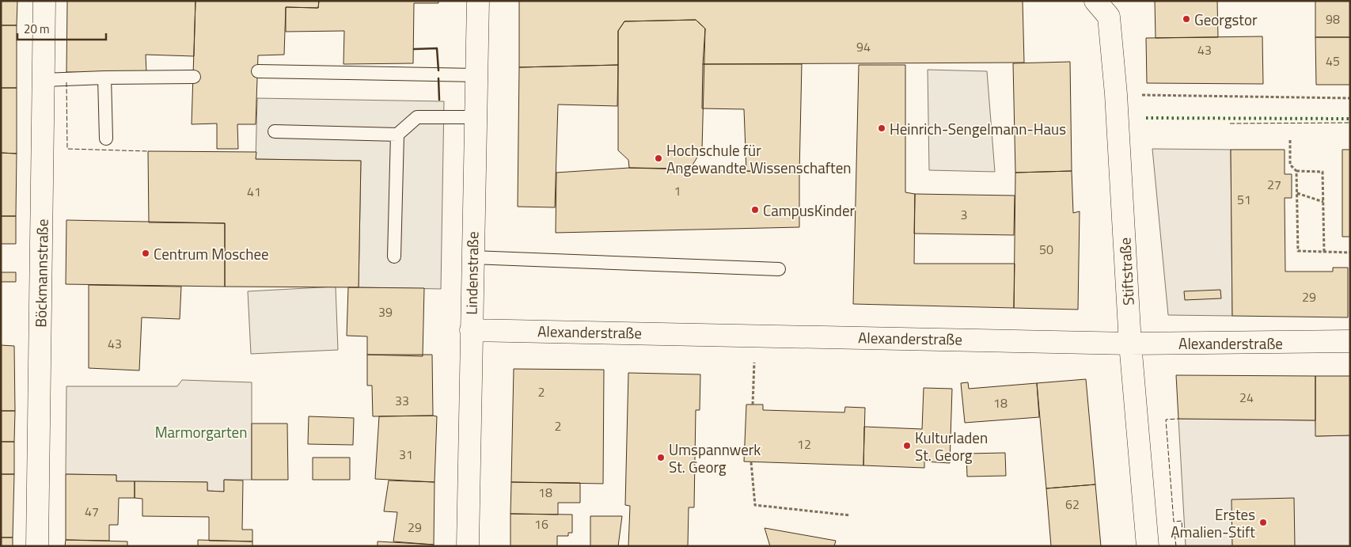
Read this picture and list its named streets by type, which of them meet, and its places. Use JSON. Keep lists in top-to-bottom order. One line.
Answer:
{"streets":{"street":["Stiftstraße","Böckmannstraße","Lindenstraße","Alexanderstraße"]},"crossings":[["Stiftstraße","Alexanderstraße"],["Lindenstraße","Alexanderstraße"]],"parks":["Marmorgarten"],"places":["Georgstor","Heinrich-Sengelmann-Haus","Hochschule für Angewandte Wissenschaften","CampusKinder","Centrum Moschee","Kulturladen St. Georg","Umspannwerk St. Georg","Erstes Amalien-Stift"],"house_numbers":["98","94","43","45","27","1","41","51","3","50","29","39","43","2","24","33","18","2","12","31","18","62","47","16","29"],"scale_bar":"20 m"}
